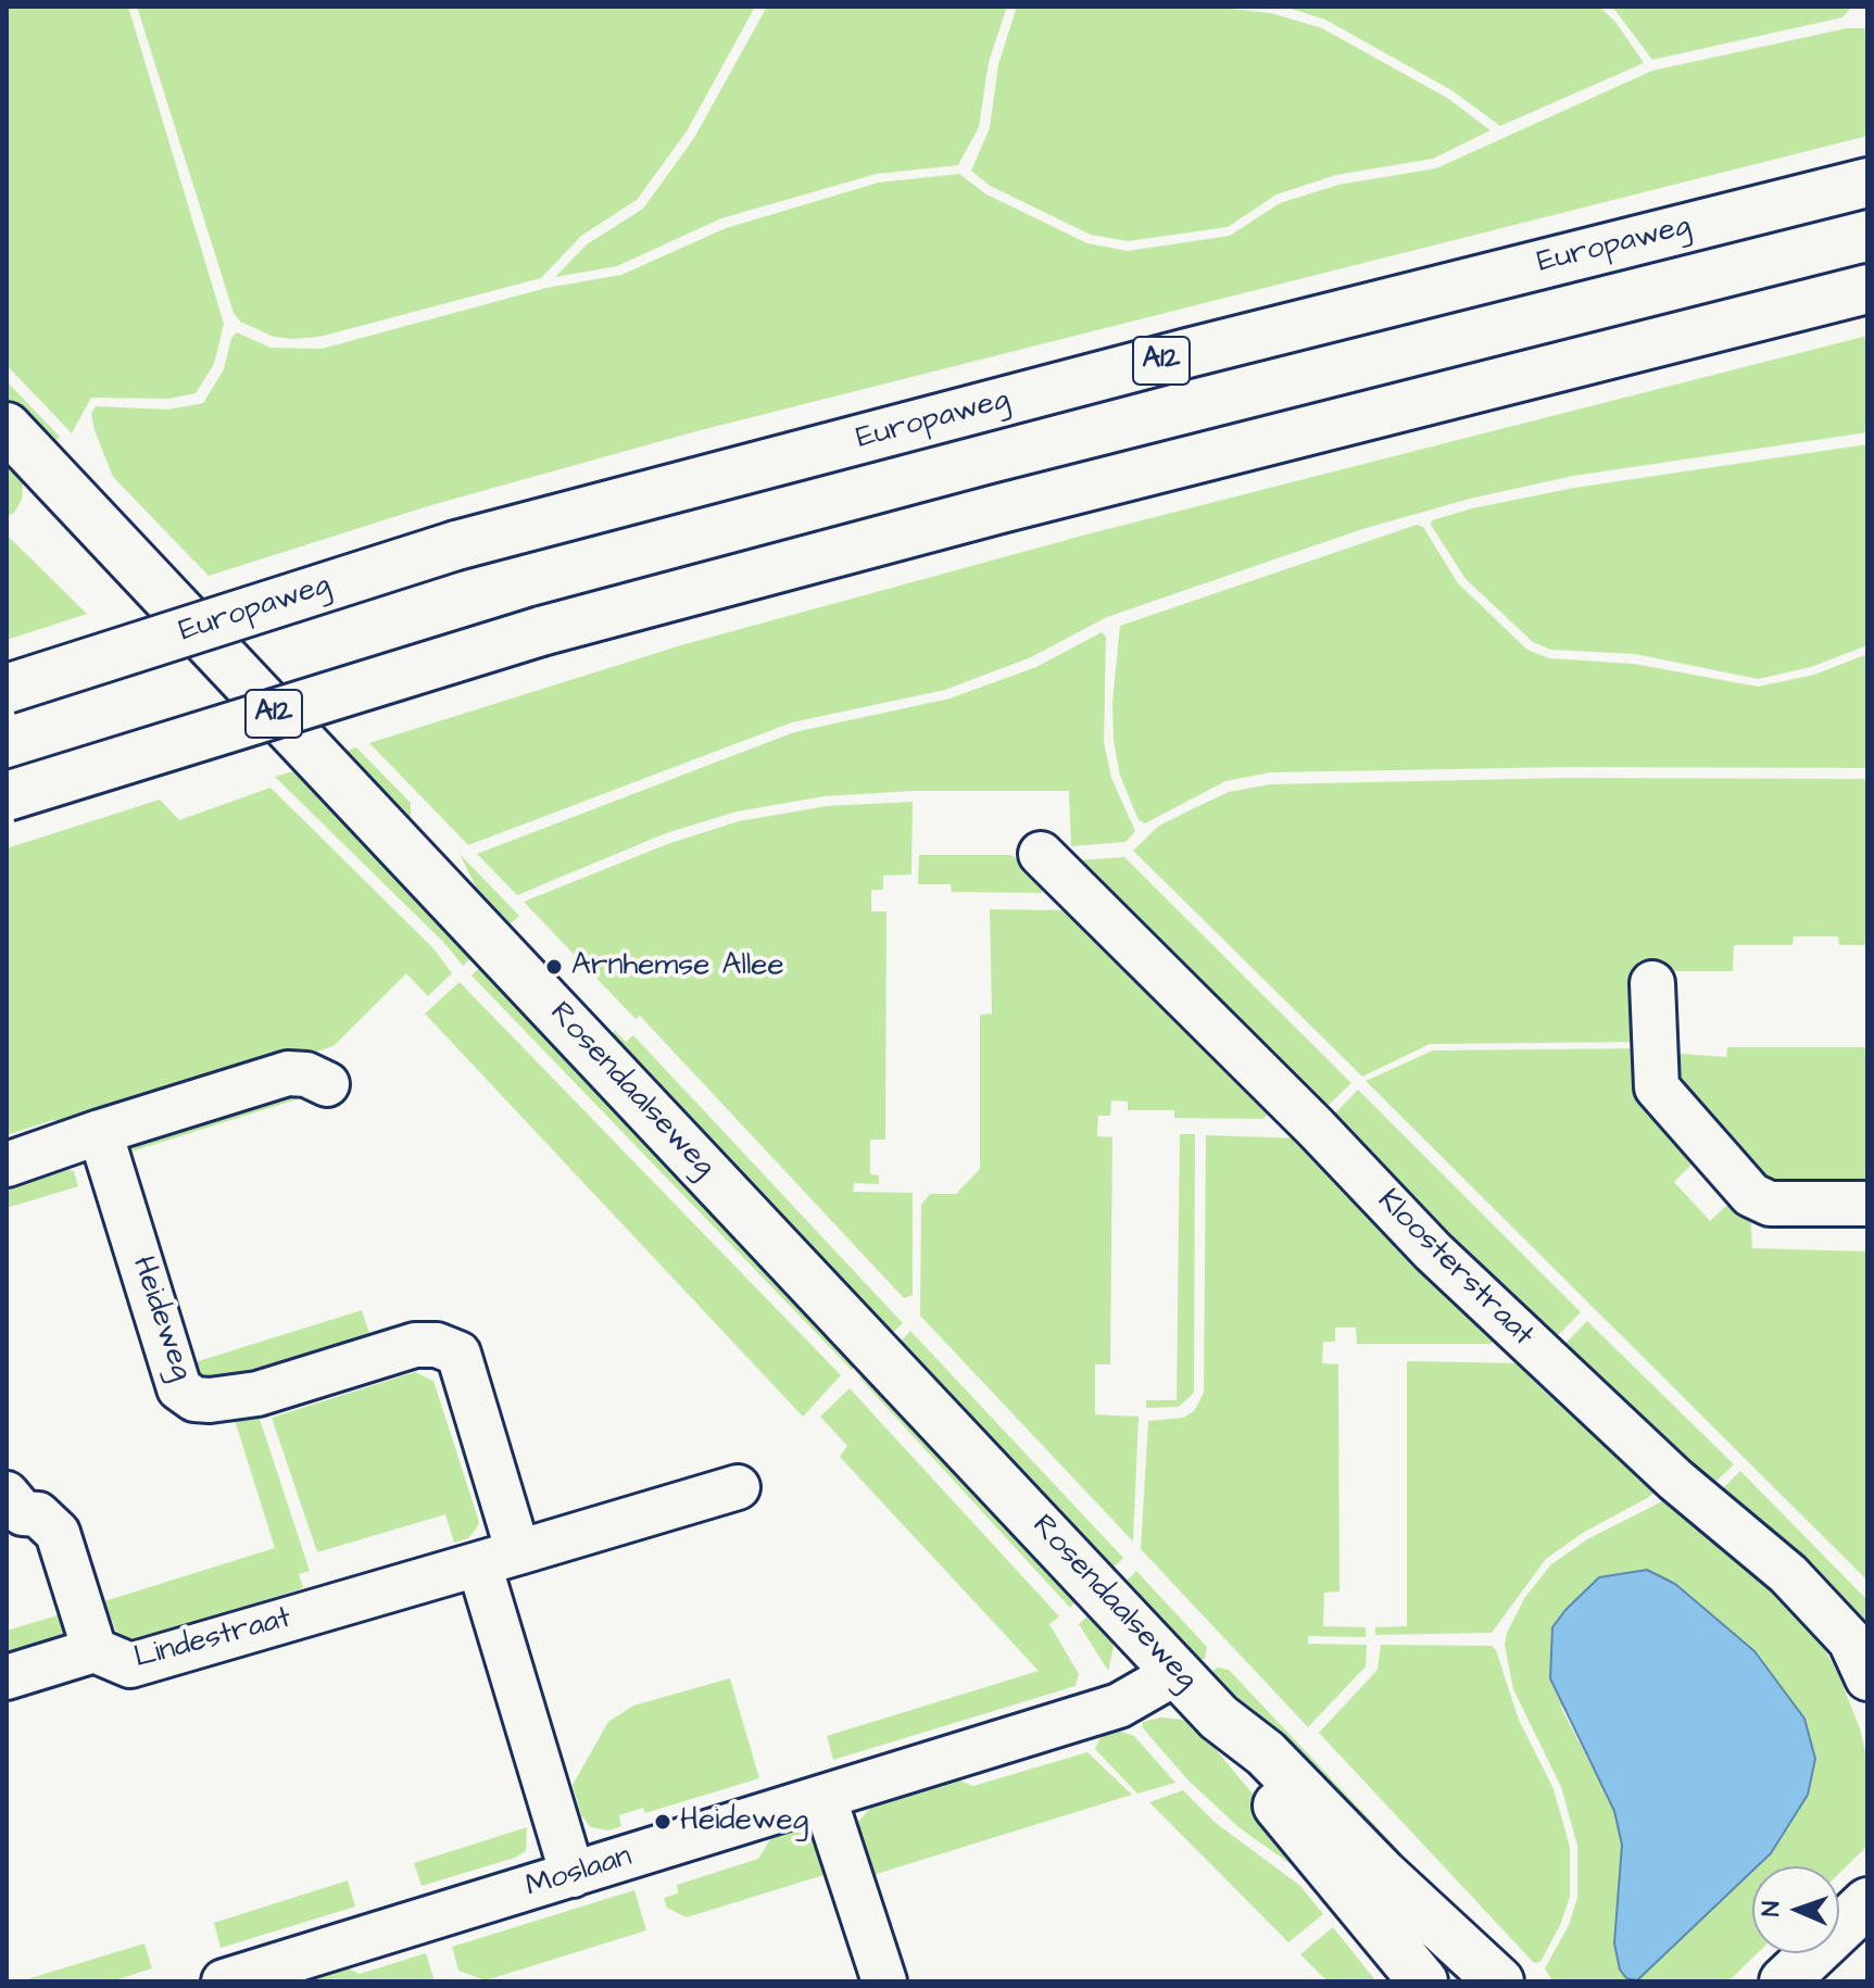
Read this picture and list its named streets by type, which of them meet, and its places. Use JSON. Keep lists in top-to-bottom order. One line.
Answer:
{"streets":{"main road":["Europaweg","A12","Rosendaalseweg"],"street":["Kloosterstraat","Heideweg","Lindestraat","Moslaan"]},"crossings":[["Rosendaalseweg","Moslaan"],["Heideweg","Lindestraat"],["Heideweg","Moslaan"]],"places":["Arnhemse Allee","Heideweg"],"north":"left"}
